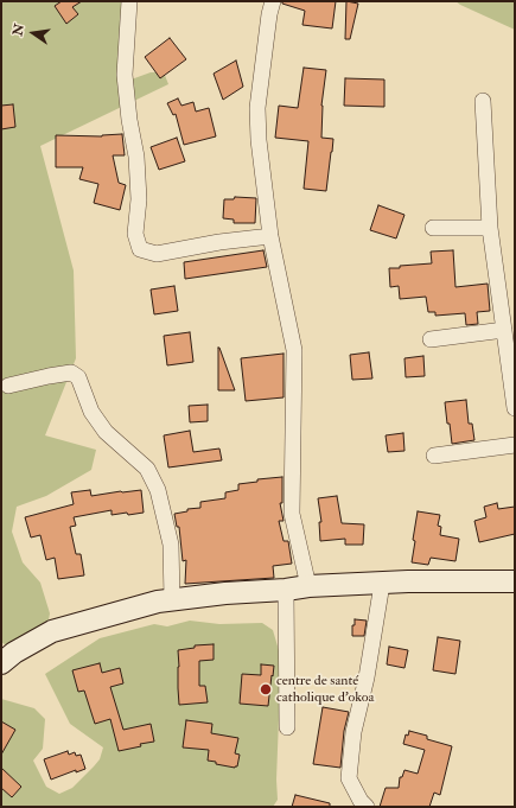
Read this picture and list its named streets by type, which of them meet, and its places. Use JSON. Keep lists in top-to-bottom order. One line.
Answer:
{"places":["centre de santé catholique d'okoa"],"north":"left"}
